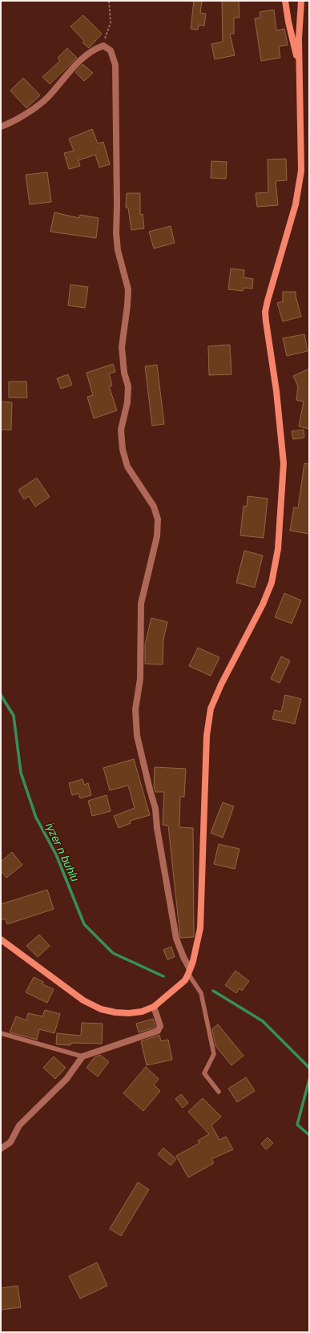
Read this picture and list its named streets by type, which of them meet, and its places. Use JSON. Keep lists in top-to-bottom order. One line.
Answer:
{"water":["iγzer n buhlu"]}
